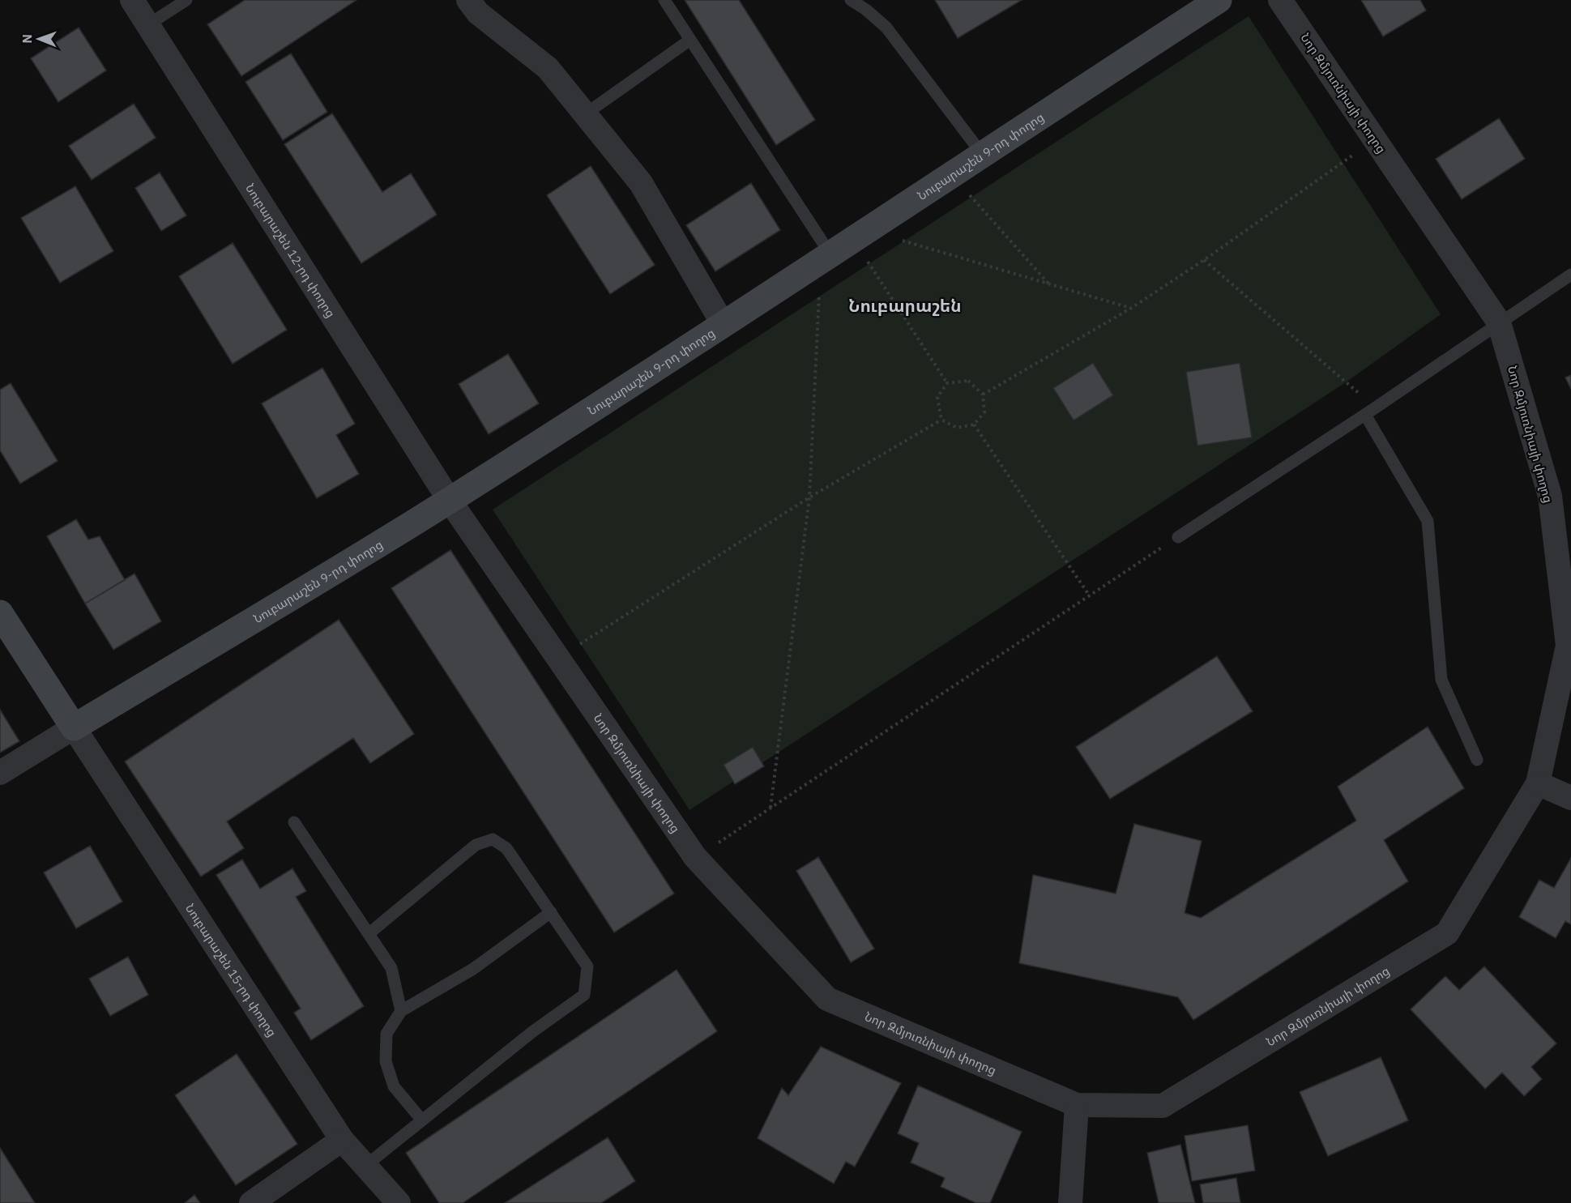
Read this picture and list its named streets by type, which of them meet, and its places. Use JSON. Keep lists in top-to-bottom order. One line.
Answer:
{"streets":{"main road":["Նուբարաշեն 9-րդ փողոց"],"street":["Նոր Զմյուռնիայի փողոց","Նուբարաշեն 12-րդ փողոց","Նուբարաշեն 15-րդ փողոց"]},"crossings":[["Նոր Զմյուռնիայի փողոց","Նուբարաշեն 9-րդ փողոց"],["Նոր Զմյուռնիայի փողոց","Նուբարաշեն 12-րդ փողոց"],["Նուբարաշեն 9-րդ փողոց","Նուբարաշեն 12-րդ փողոց"],["Նուբարաշեն 9-րդ փողոց","Նուբարաշեն 15-րդ փողոց"]],"districts":["Նուբարաշեն"],"north":"left"}
